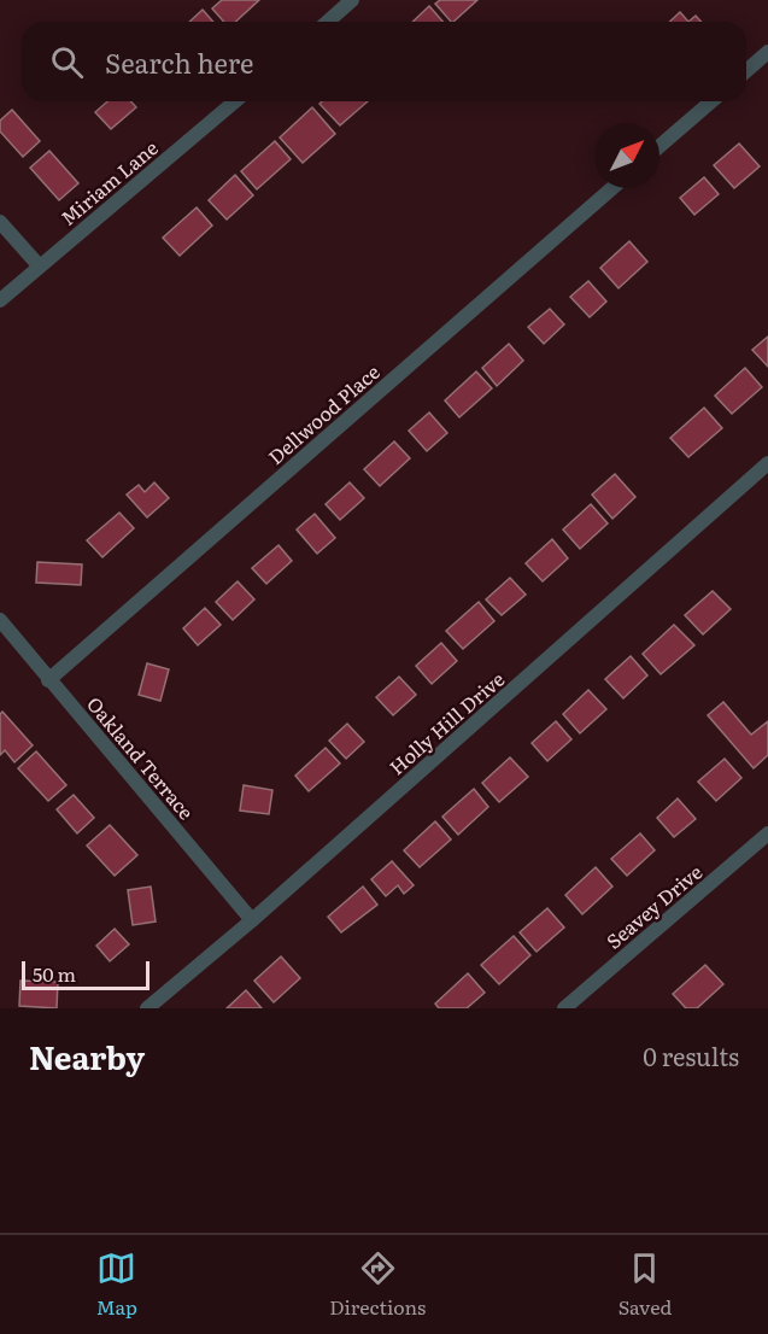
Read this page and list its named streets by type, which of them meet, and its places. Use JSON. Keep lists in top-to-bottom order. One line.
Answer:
{"streets":{"street":["Miriam Lane","Dellwood Place","Holly Hill Drive","Oakland Terrace","Seavey Drive"]},"crossings":[["Dellwood Place","Oakland Terrace"],["Holly Hill Drive","Oakland Terrace"]],"scale_bar":"50 m","north":"top right","page":{"search":"Search here","scale":"50 m","heading":["Nearby","0 results"],"nav":["Map","Directions","Saved"]}}
